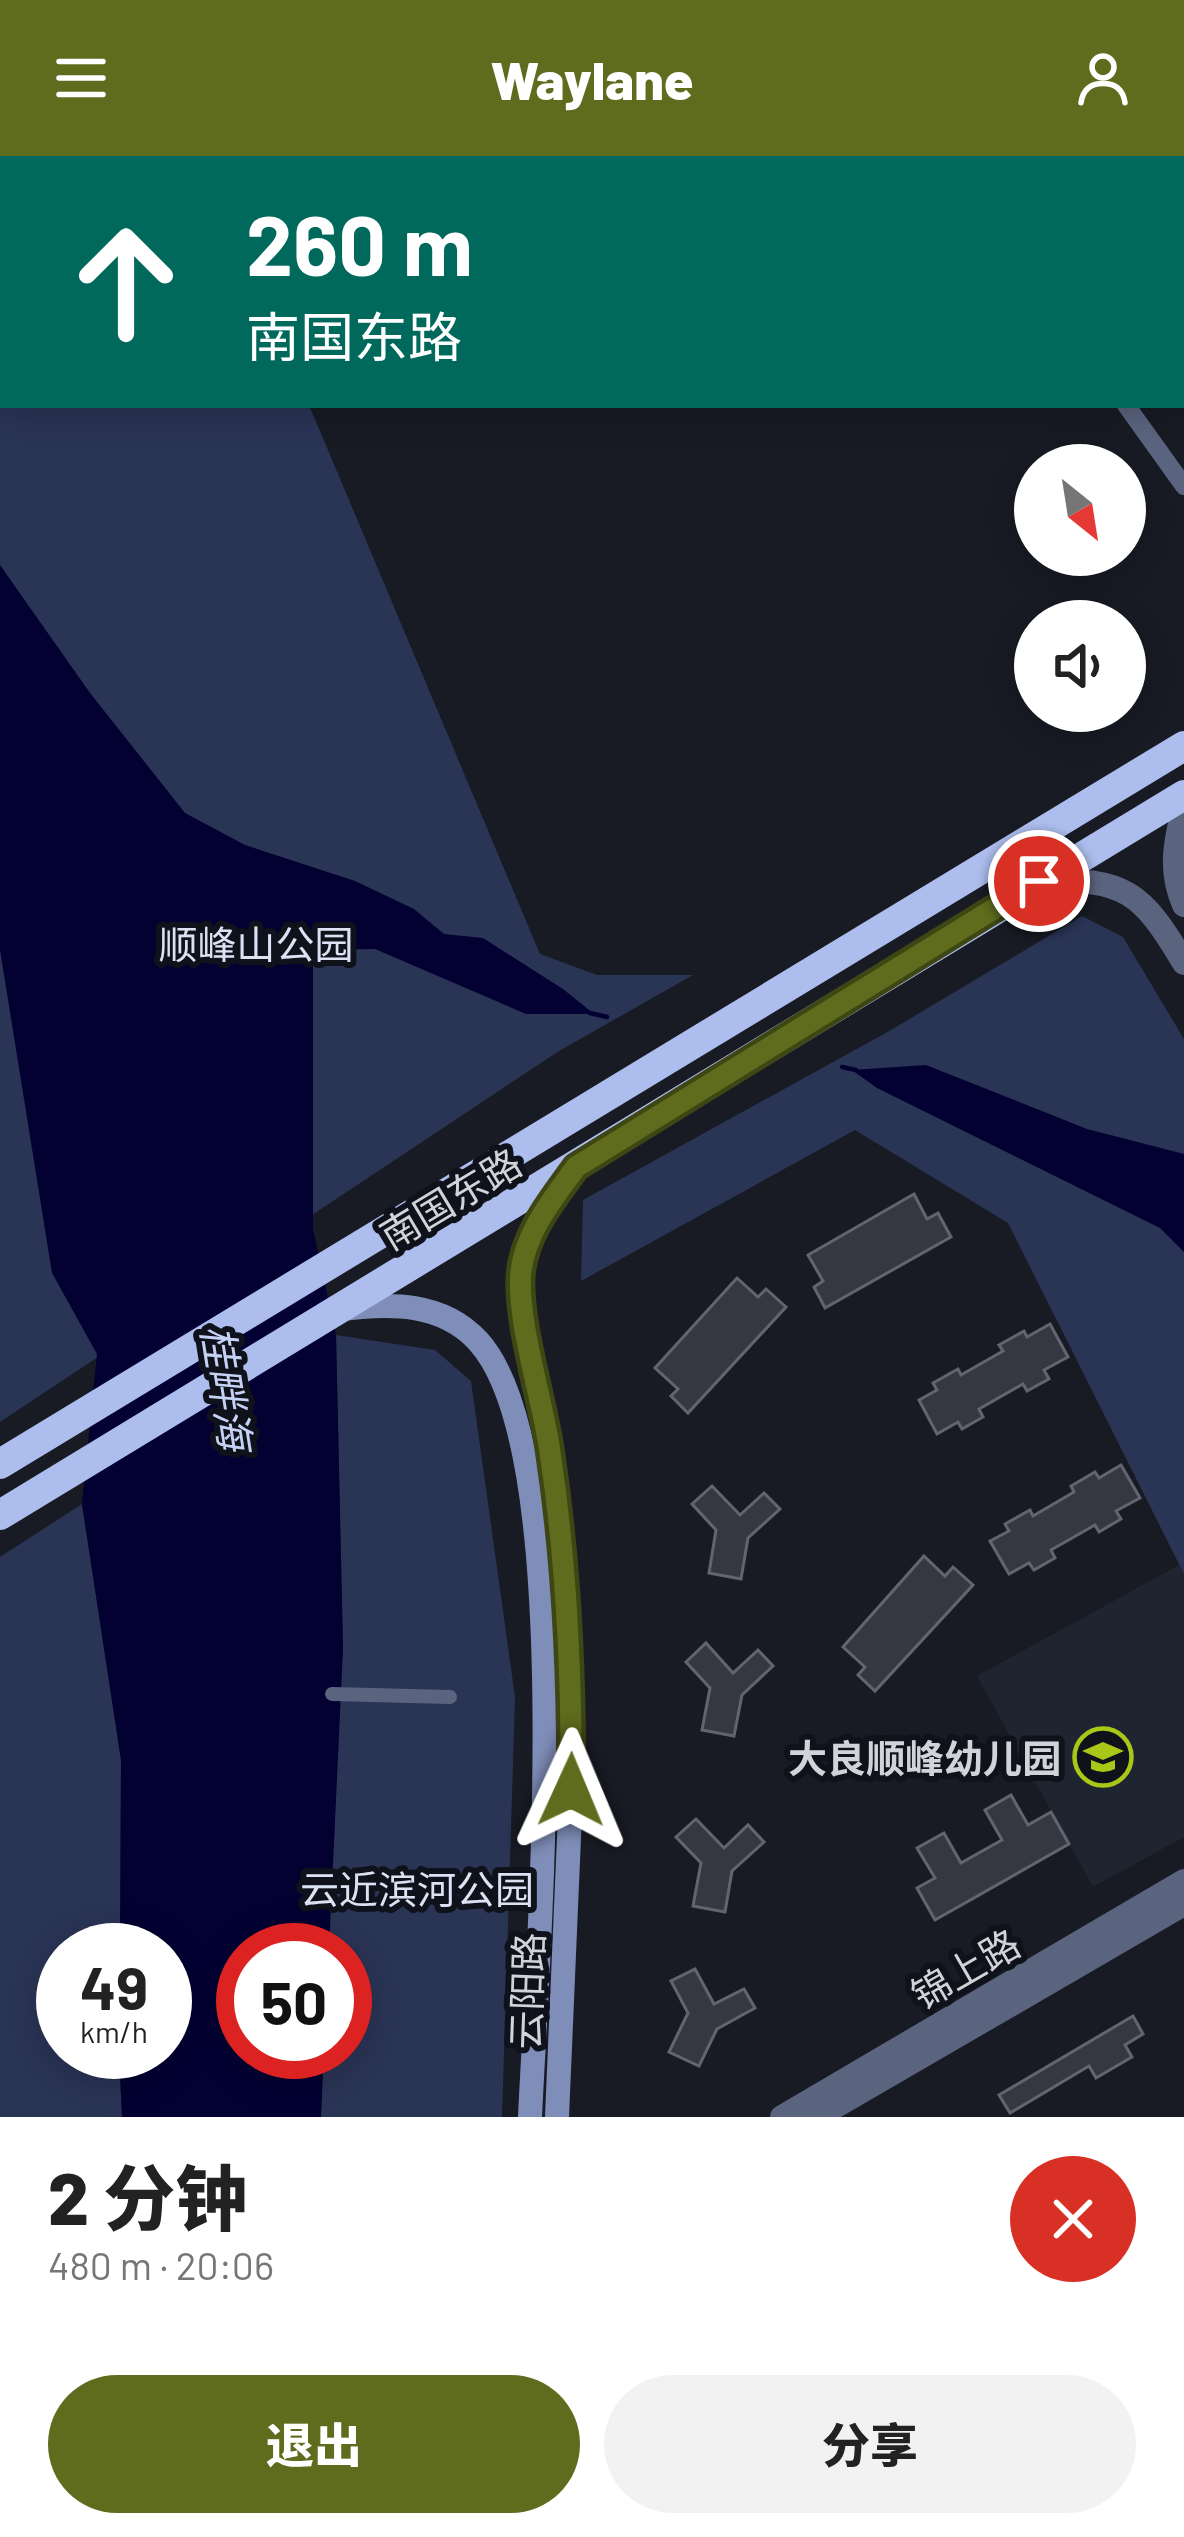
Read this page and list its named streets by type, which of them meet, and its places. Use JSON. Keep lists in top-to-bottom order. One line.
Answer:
{"streets":{"highway":["南国东路"],"main road":["云阳路"],"street":["锦上路"]},"crossings":[["南国东路","云阳路"]],"water":["桂畔海"],"parks":["顺峰山公园","云近滨河公园"],"places":{"school or university":["大良顺峰幼儿园"]},"north":"bottom right","page":{"header":"Waylane","turn":["260 m","南国东路"],"speed":"49 km/h","limit":"50","heading":["2 分钟","480 m · 20:06"],"buttons":["退出","分享"]}}
